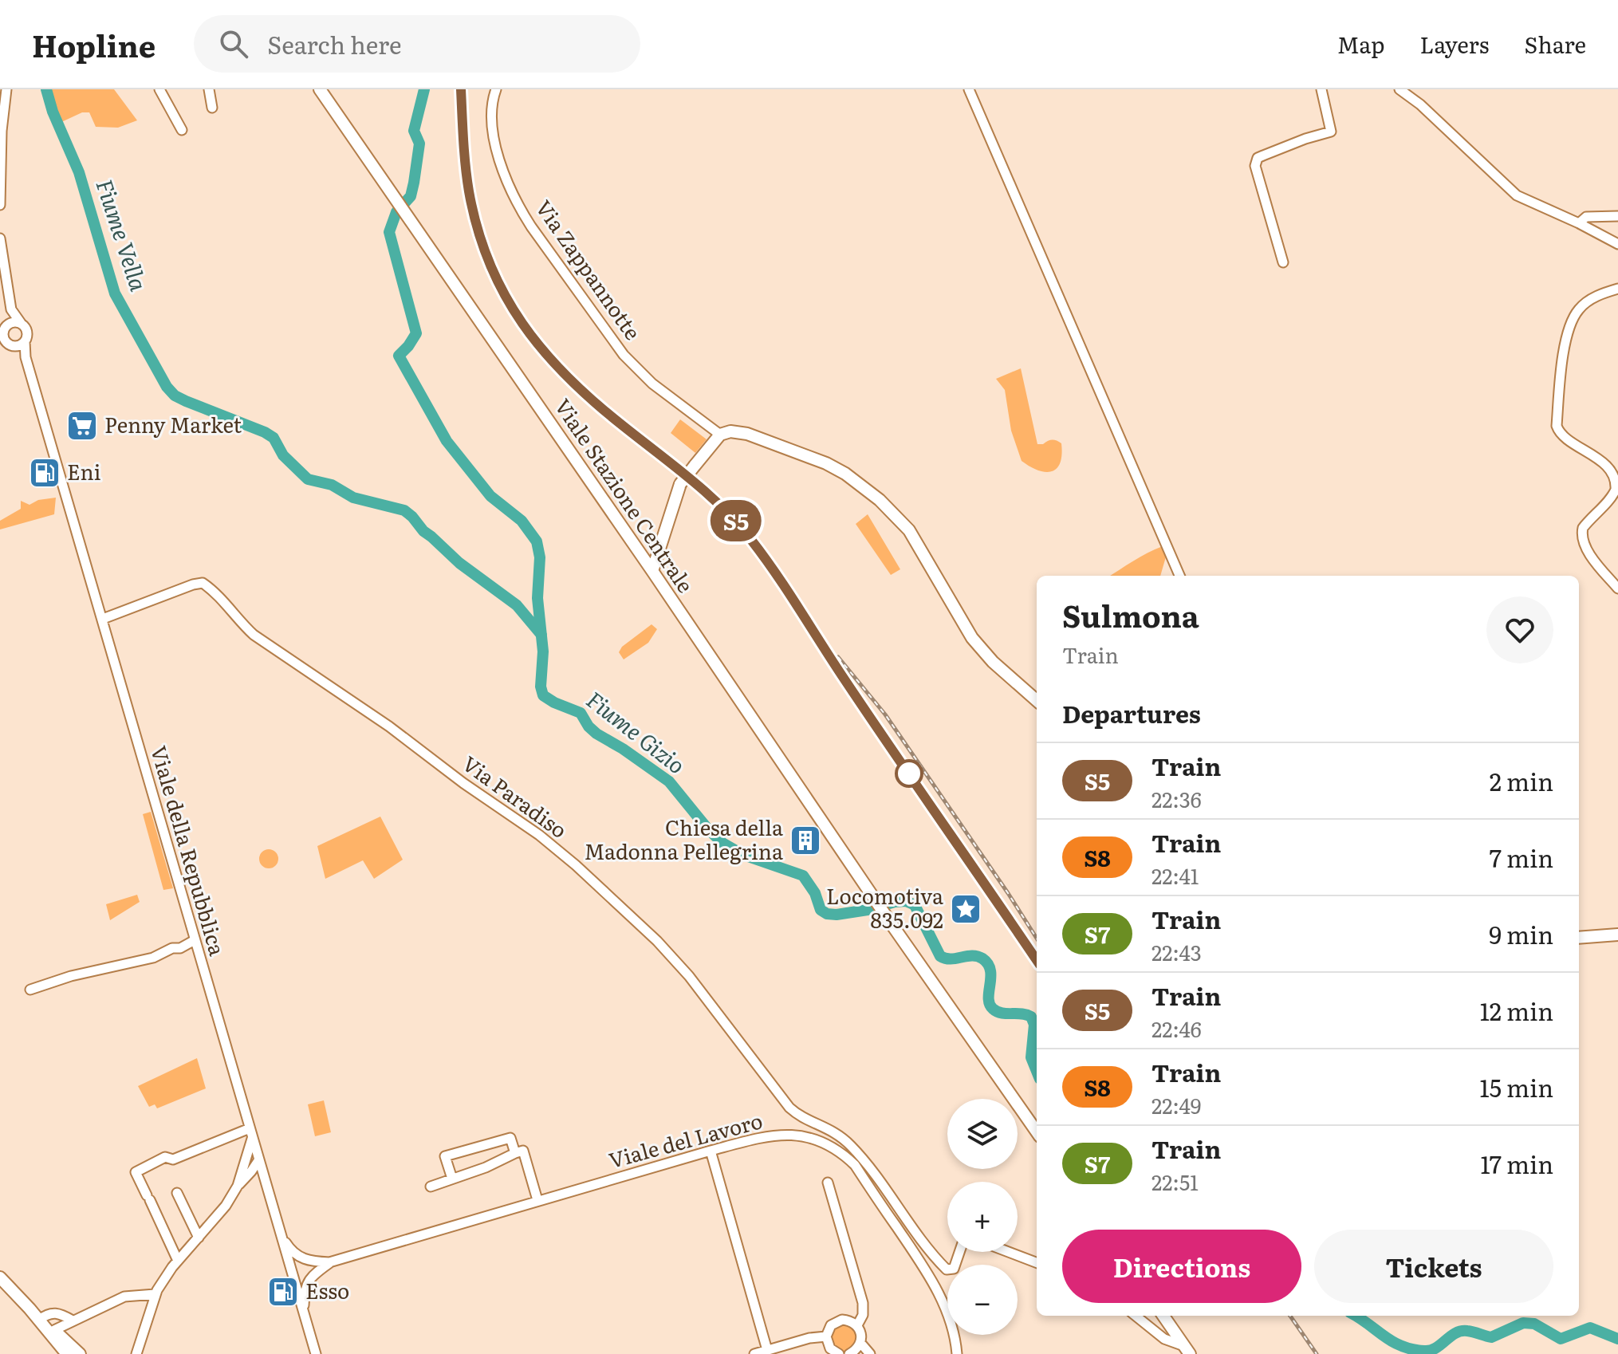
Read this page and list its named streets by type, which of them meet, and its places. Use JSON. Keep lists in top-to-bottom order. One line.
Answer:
{"streets":{"main road":["Viale Stazione Centrale"],"street":["Via Zappannotte","Via Paradiso","Viale della Repubblica","Viale del Lavoro"]},"crossings":[["Via Paradiso","Viale della Repubblica"]],"water":["Fiume Vella","Fiume Gizio"],"places":{"supermarket":["Penny Market"],"fuel station":["Eni","Esso"],"building":["Chiesa della Madonna Pellegrina"],"place":["Locomotiva 835.092"]},"page":{"header":"Hopline","search":"Search here","nav":["Map","Layers","Share"],"on_map":"S5","heading":[["Sulmona","Train"],"Departures"],"list":[{"mark":"S5","name":"Train","note":"22:36","value":"2 min"},{"mark":"S8","name":"Train","note":"22:41","value":"7 min"},{"mark":"S7","name":"Train","note":"22:43","value":"9 min"},{"mark":"S5","name":"Train","note":"22:46","value":"12 min"},{"mark":"S8","name":"Train","note":"22:49","value":"15 min"},{"mark":"S7","name":"Train","note":"22:51","value":"17 min"}],"map_buttons":["+","−"],"buttons":["Directions","Tickets"]}}
